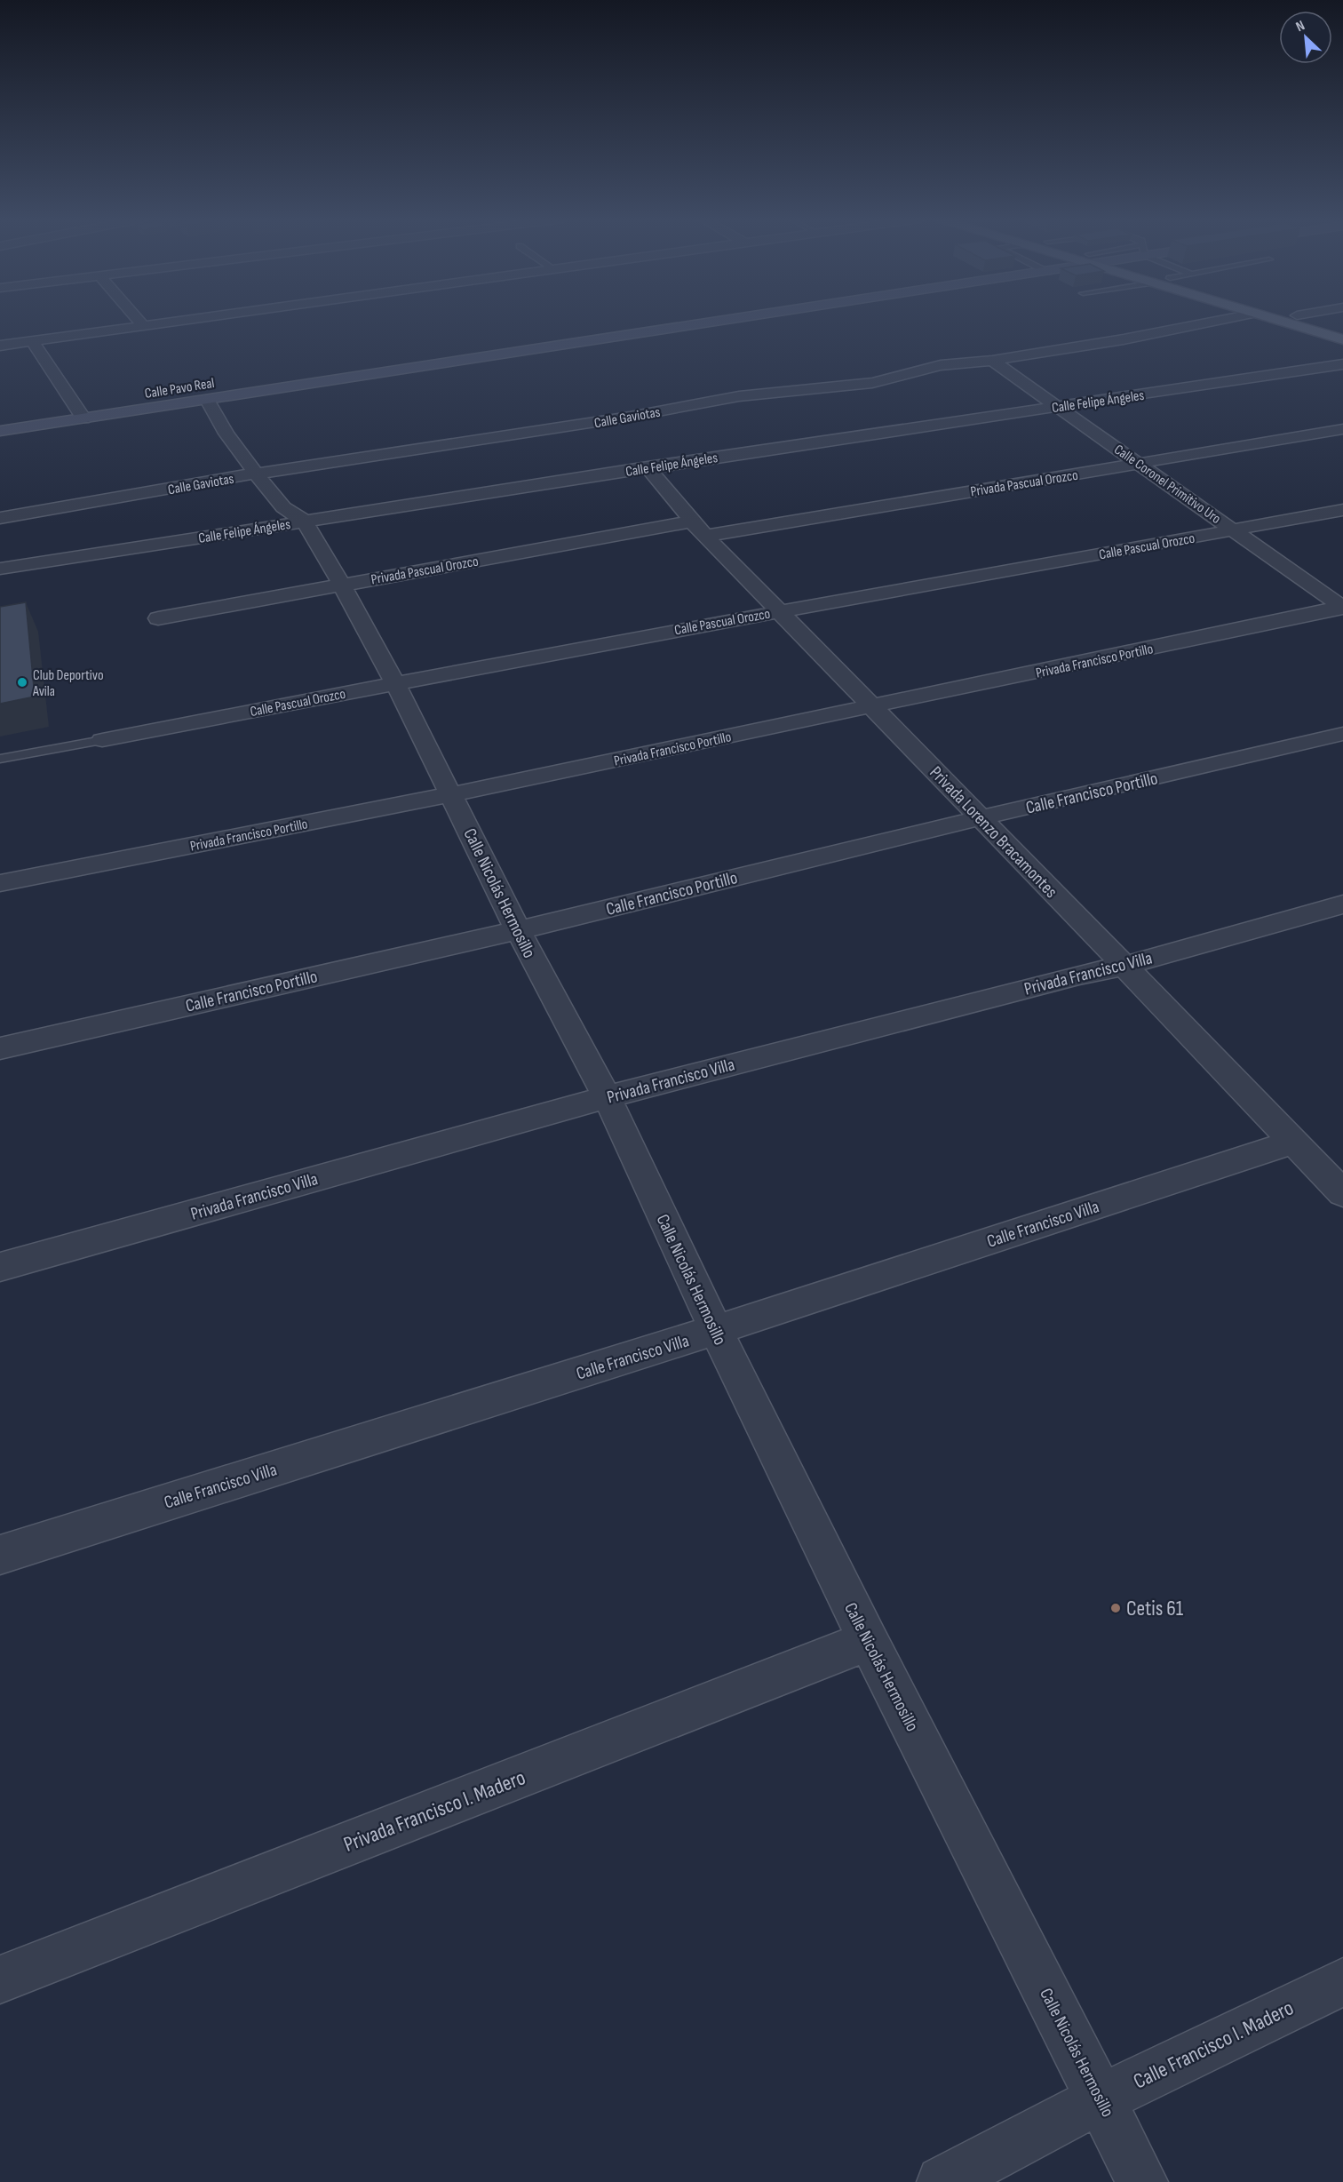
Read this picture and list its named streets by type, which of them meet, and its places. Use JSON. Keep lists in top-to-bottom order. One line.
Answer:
{"streets":{"street":["Calle Pavo Real","Calle Felipe Ángeles","Calle Gaviotas","Privada Pascual Orozco","Calle Coronel Primitivo Uro","Calle Pascual Orozco","Privada Francisco Portillo","Calle Francisco Portillo","Privada Lorenzo Bracamontes","Calle Nicolás Hermosillo","Privada Francisco Villa","Calle Francisco Villa","Privada Francisco I. Madero","Calle Francisco I. Madero"]},"crossings":[["Calle Pavo Real","Calle Nicolás Hermosillo"],["Calle Felipe Ángeles","Calle Coronel Primitivo Uro"],["Calle Felipe Ángeles","Privada Lorenzo Bracamontes"],["Calle Felipe Ángeles","Calle Nicolás Hermosillo"],["Calle Gaviotas","Calle Coronel Primitivo Uro"],["Calle Gaviotas","Calle Nicolás Hermosillo"],["Privada Pascual Orozco","Calle Coronel Primitivo Uro"],["Privada Pascual Orozco","Privada Lorenzo Bracamontes"],["Privada Pascual Orozco","Calle Nicolás Hermosillo"],["Calle Coronel Primitivo Uro","Calle Pascual Orozco"],["Calle Coronel Primitivo Uro","Privada Francisco Portillo"],["Calle Pascual Orozco","Privada Lorenzo Bracamontes"],["Calle Pascual Orozco","Calle Nicolás Hermosillo"],["Privada Francisco Portillo","Privada Lorenzo Bracamontes"],["Privada Francisco Portillo","Calle Nicolás Hermosillo"],["Calle Francisco Portillo","Privada Lorenzo Bracamontes"],["Calle Francisco Portillo","Calle Nicolás Hermosillo"],["Privada Lorenzo Bracamontes","Privada Francisco Villa"],["Privada Lorenzo Bracamontes","Calle Francisco Villa"],["Calle Nicolás Hermosillo","Privada Francisco Villa"],["Calle Nicolás Hermosillo","Calle Francisco Villa"],["Calle Nicolás Hermosillo","Privada Francisco I. Madero"],["Calle Nicolás Hermosillo","Calle Francisco I. Madero"]],"places":["Club Deportivo Avila","Cetis 61"],"north":"top left"}
